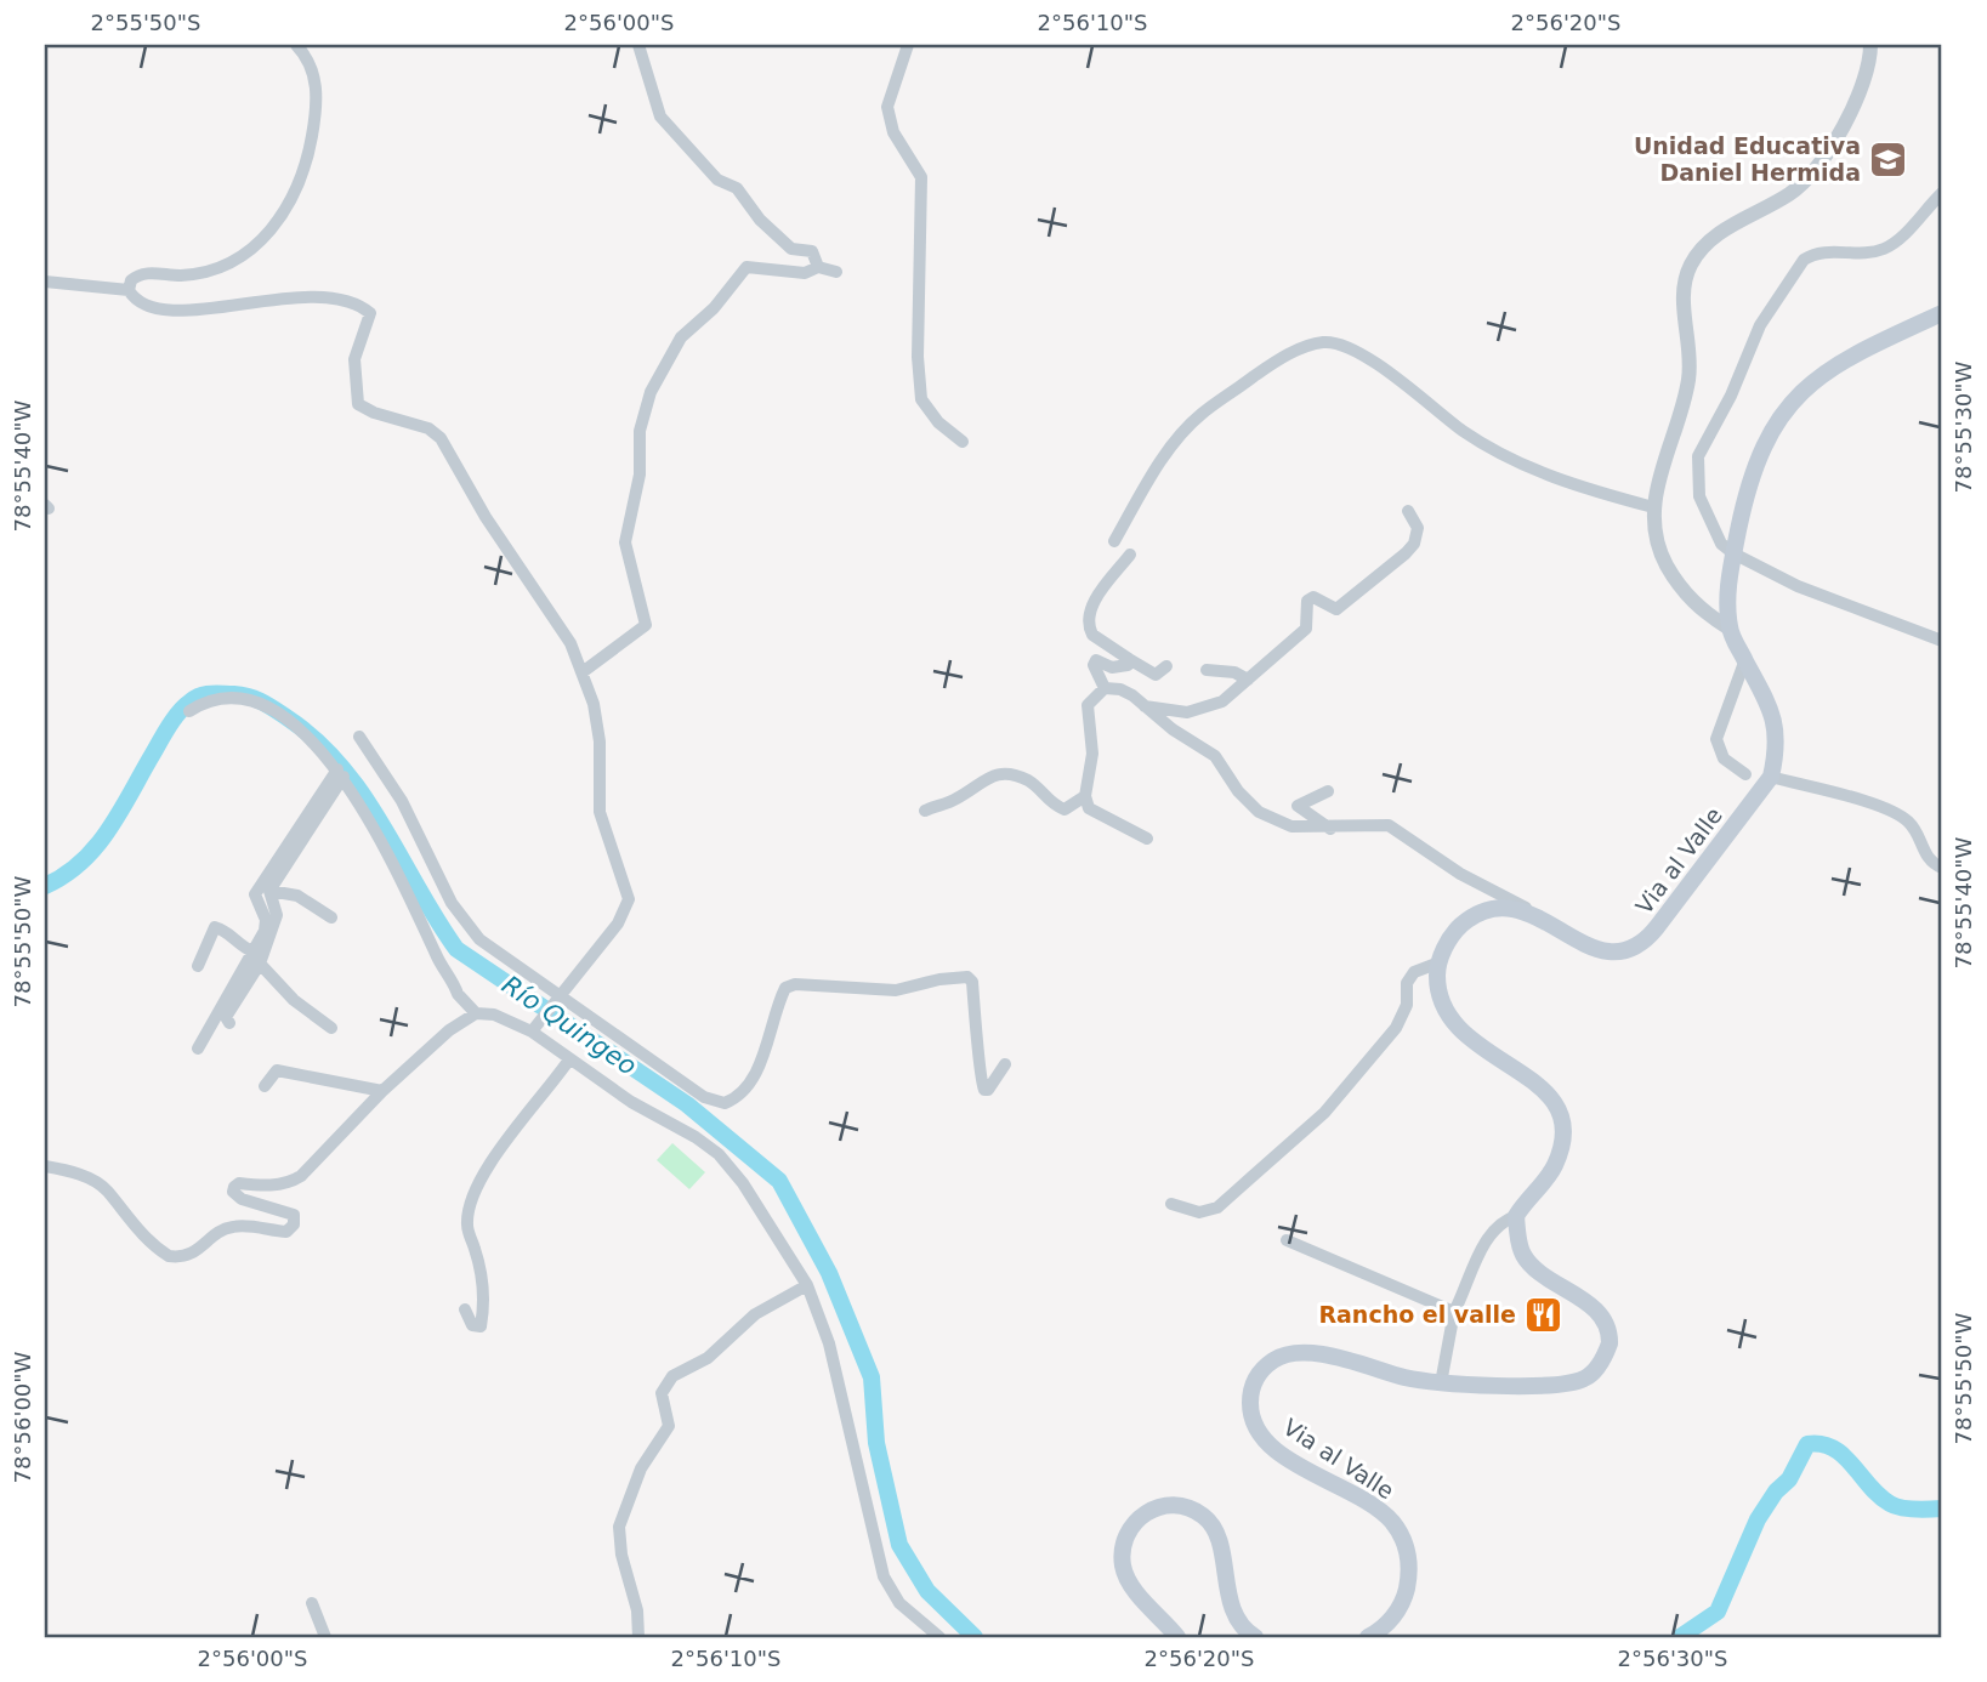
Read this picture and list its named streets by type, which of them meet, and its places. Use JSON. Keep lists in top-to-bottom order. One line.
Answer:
{"streets":{"main road":["Via al Valle"]},"water":["Río Quingeo"],"places":{"school or university":["Unidad Educativa Daniel Hermida"],"restaurant":["Rancho el valle"]},"coordinates":["2°55'50\"S","2°56'00\"S","2°56'10\"S","2°56'20\"S","78°55'30\"W","78°55'40\"W","78°55'50\"W","78°56'00\"W","2°56'30\"S"]}
